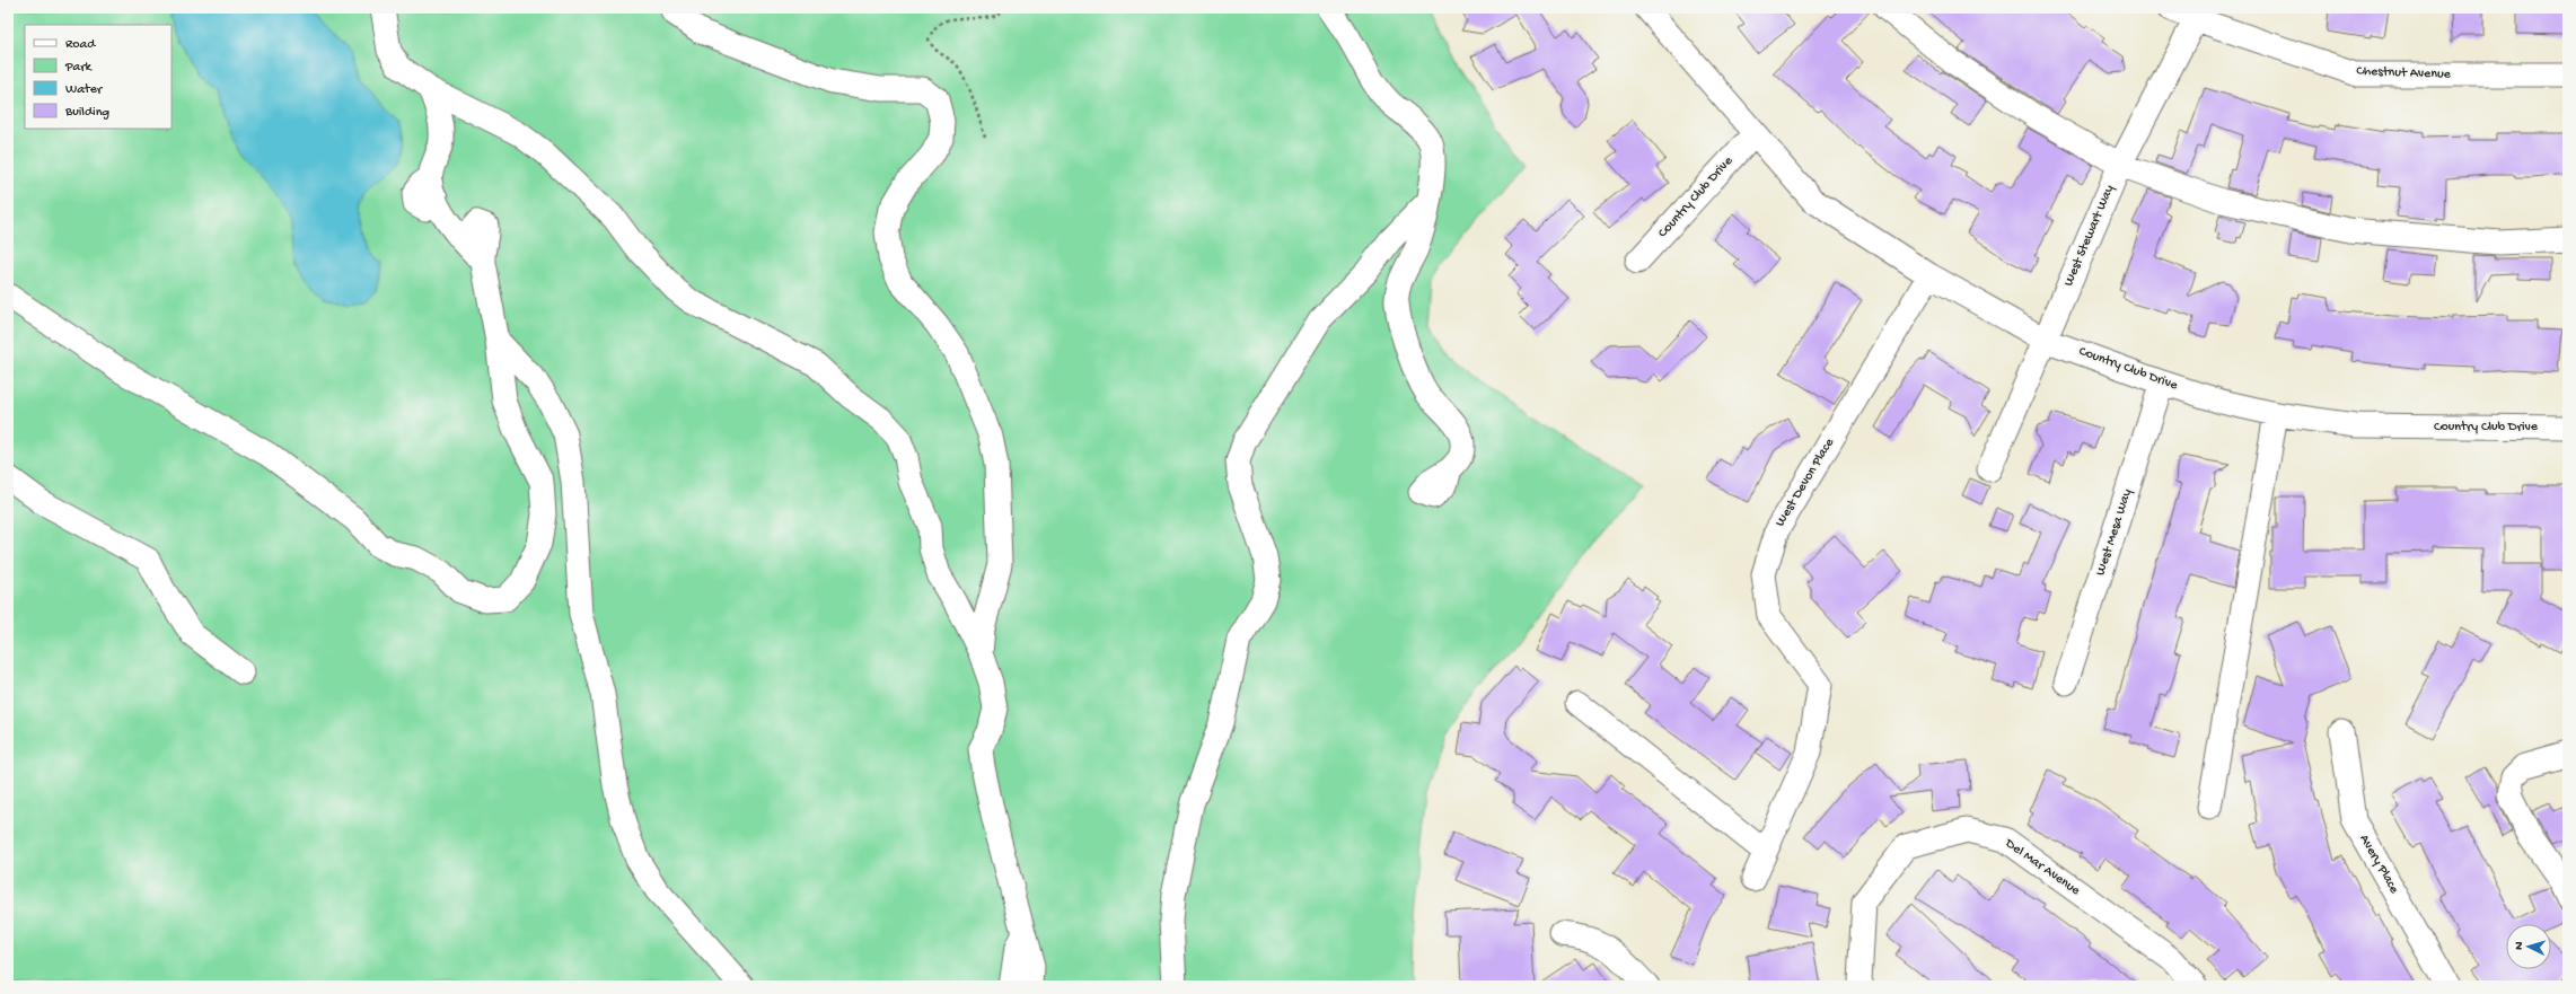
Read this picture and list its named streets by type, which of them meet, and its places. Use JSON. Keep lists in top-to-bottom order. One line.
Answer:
{"streets":{"street":["Chestnut Avenue","Country Club Drive","West Stewart Way","West Devon Place","West Mesa Way","Avery Place","Del Mar Avenue"]},"crossings":[["Chestnut Avenue","West Stewart Way"],["Country Club Drive","West Stewart Way"],["Country Club Drive","West Devon Place"],["Country Club Drive","West Mesa Way"]],"legend":["Road","Park","Water","Building"],"north":"left"}
